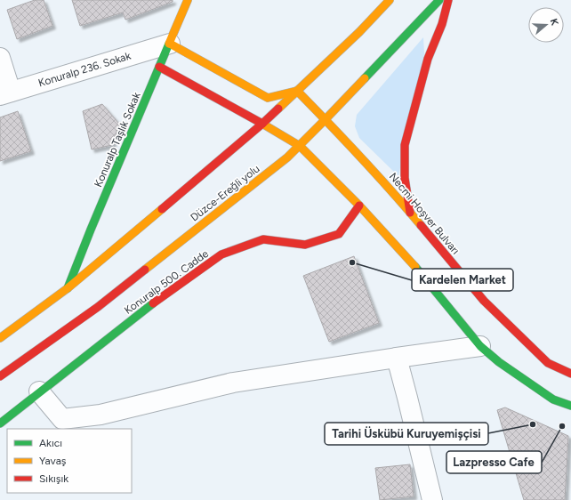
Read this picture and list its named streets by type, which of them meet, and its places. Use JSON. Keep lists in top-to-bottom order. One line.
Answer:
{"streets":{"main road":["Konuralp Taşlık Sokak","Düzce-Ereğli yolu","Necmi Hoşver Bulvarı","Konuralp 500. Cadde"],"street":["Konuralp 236. Sokak"]},"crossings":[["Konuralp 236. Sokak","Konuralp Taşlık Sokak"],["Düzce-Ereğli yolu","Necmi Hoşver Bulvarı"]],"places":["Kardelen Market","Tarihi Üskübü Kuruyemişçisi","Lazpresso Cafe"],"legend":["Akıcı","Yavaş","Sıkışık"],"north":"right"}
